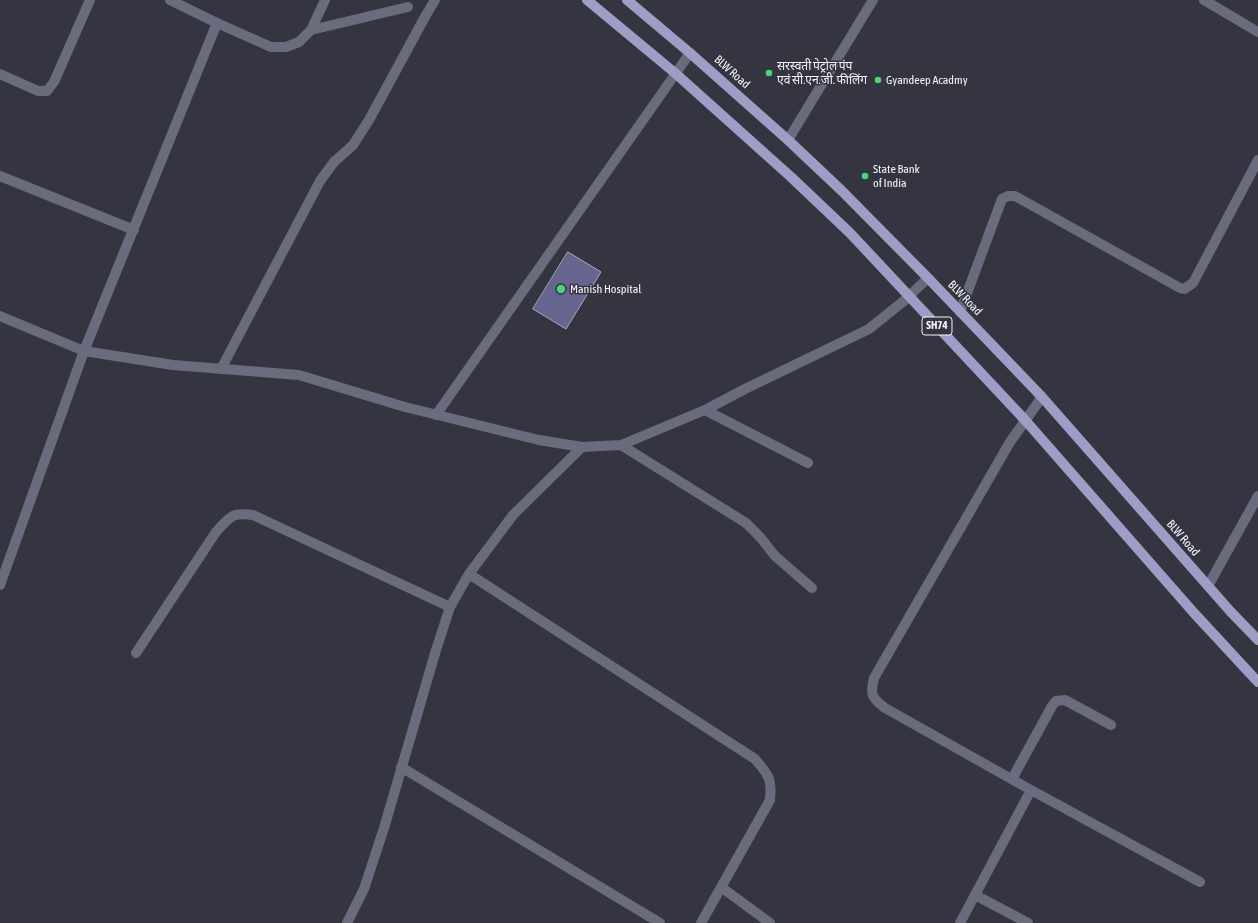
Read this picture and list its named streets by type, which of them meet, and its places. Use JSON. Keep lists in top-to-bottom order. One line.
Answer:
{"streets":{"main road":["BLW Road","SH74"]},"places":["सरस्वती पेट्रोल पंप एवं सी.एन.जी. फीलिंग","Gyandeep Acadmy","State Bank of India","Manish Hospital"]}
